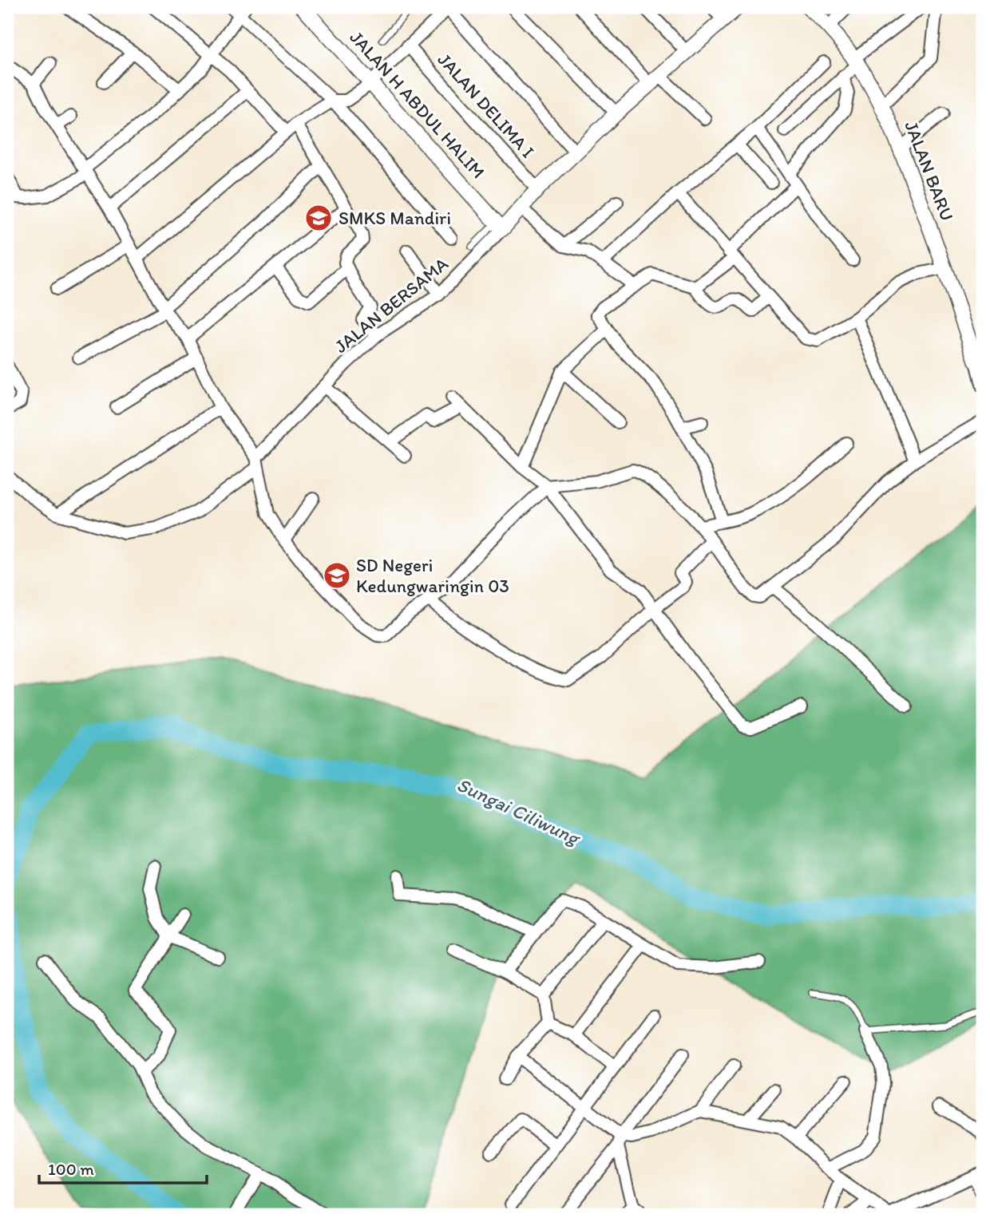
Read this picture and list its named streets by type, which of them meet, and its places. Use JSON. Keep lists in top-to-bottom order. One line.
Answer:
{"streets":{"street":["JALAN H ABDUL HALIM","JALAN DELIMA I","JALAN BARU","JALAN BERSAMA"]},"crossings":[["JALAN H ABDUL HALIM","JALAN BERSAMA"]],"water":["Sungai Ciliwung"],"places":{"school or university":["SMKS Mandiri","SD Negeri Kedungwaringin 03"]},"scale_bar":"100 m"}
